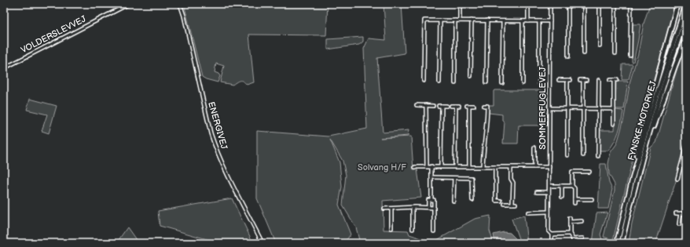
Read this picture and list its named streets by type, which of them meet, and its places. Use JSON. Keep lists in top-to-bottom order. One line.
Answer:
{"streets":{"highway":["FYNSKE MOTORVEJ"],"street":["VOLDERSLEVVEJ","SOMMERFUGLEVEJ","ENERGIVEJ"]},"parks":["Solvang H/F"]}
